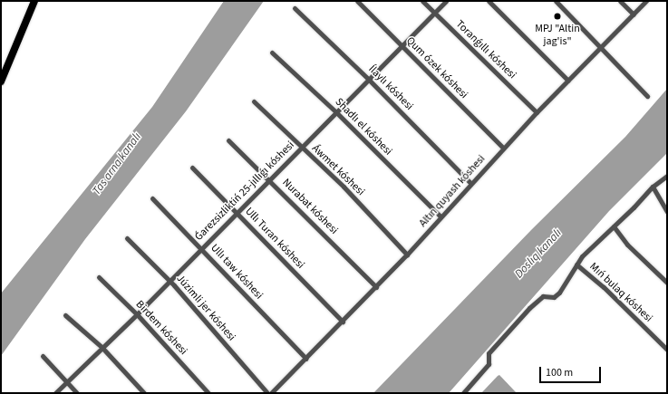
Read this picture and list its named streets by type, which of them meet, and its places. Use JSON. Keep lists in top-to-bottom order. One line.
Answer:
{"streets":{"street":["Toranǵıllı kóshesi","Qum ózek kóshesi","Ílaylı kóshesi","Shadlı el kóshesi","Áwmet kóshesi","Ǵarezsizliktiń 25-jıllıǵı kóshesi","Altın quyash kóshesi","Nurabat kóshesi","Ullı Turan kóshesi","Ullı taw kóshesi","Mıń bulaq kóshesi","Júzimli jer kóshesi","Birdem kóshesi"]},"crossings":[["Toranǵıllı kóshesi","Ǵarezsizliktiń 25-jıllıǵı kóshesi"],["Toranǵıllı kóshesi","Altın quyash kóshesi"],["Qum ózek kóshesi","Ǵarezsizliktiń 25-jıllıǵı kóshesi"],["Qum ózek kóshesi","Altın quyash kóshesi"],["Ílaylı kóshesi","Ǵarezsizliktiń 25-jıllıǵı kóshesi"],["Ílaylı kóshesi","Altın quyash kóshesi"],["Shadlı el kóshesi","Ǵarezsizliktiń 25-jıllıǵı kóshesi"],["Shadlı el kóshesi","Altın quyash kóshesi"],["Áwmet kóshesi","Ǵarezsizliktiń 25-jıllıǵı kóshesi"],["Áwmet kóshesi","Altın quyash kóshesi"],["Ǵarezsizliktiń 25-jıllıǵı kóshesi","Nurabat kóshesi"],["Ǵarezsizliktiń 25-jıllıǵı kóshesi","Ullı Turan kóshesi"],["Ǵarezsizliktiń 25-jıllıǵı kóshesi","Ullı taw kóshesi"],["Ǵarezsizliktiń 25-jıllıǵı kóshesi","Júzimli jer kóshesi"],["Ǵarezsizliktiń 25-jıllıǵı kóshesi","Birdem kóshesi"],["Altın quyash kóshesi","Nurabat kóshesi"],["Altın quyash kóshesi","Ullı Turan kóshesi"],["Altın quyash kóshesi","Ullı taw kóshesi"]],"water":["Tas arna kanalı","Doslıq kanalı"],"places":["MPJ \"Altin jag'is\""],"scale_bar":"100 m"}
